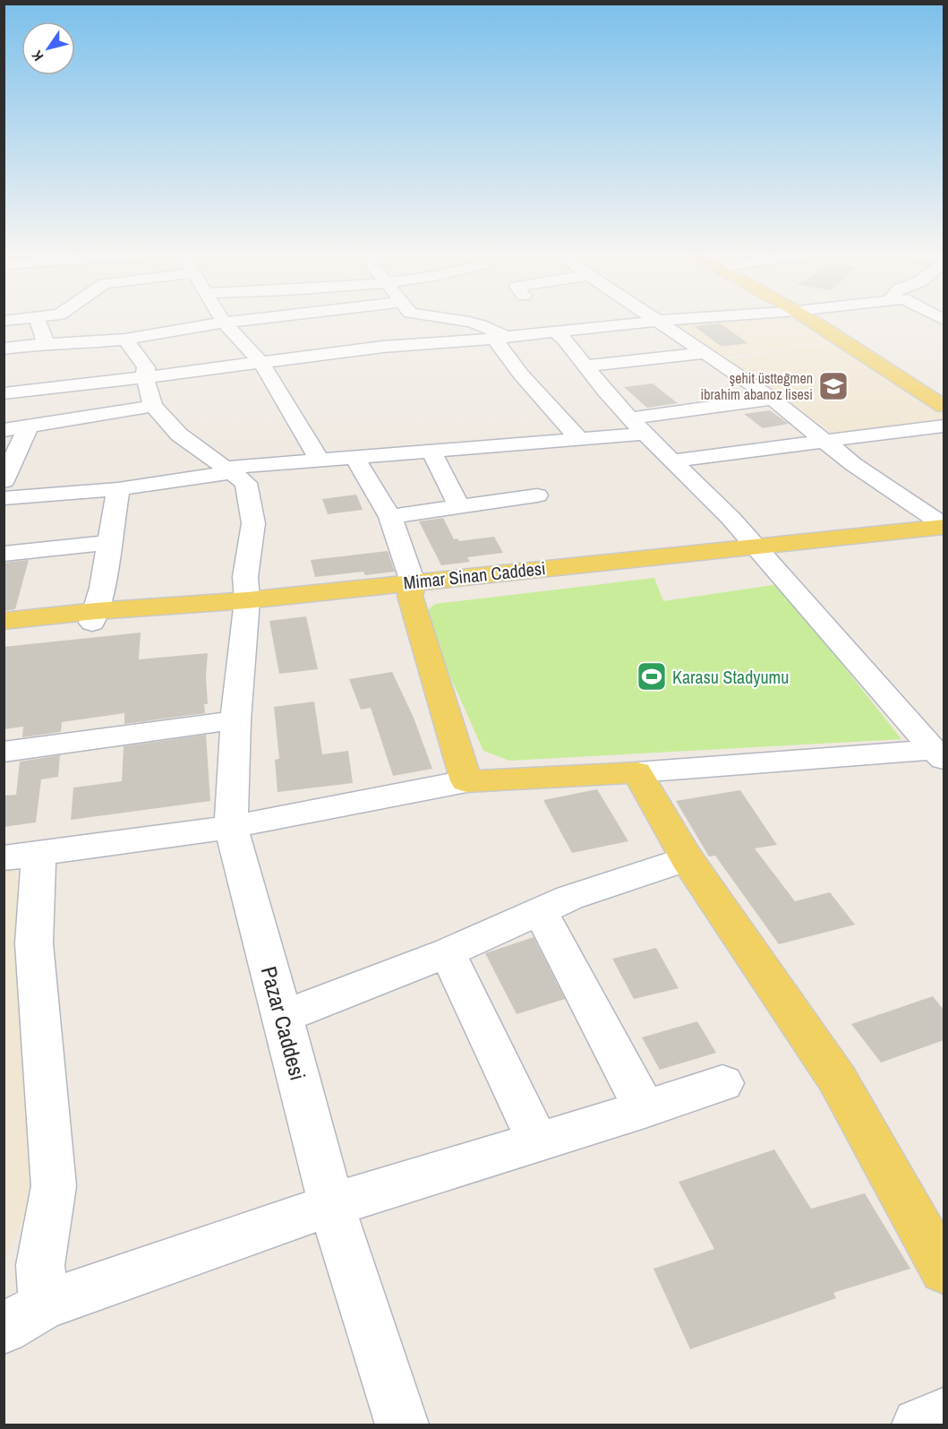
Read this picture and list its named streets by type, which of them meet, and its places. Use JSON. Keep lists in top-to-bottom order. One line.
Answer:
{"streets":{"main road":["Mimar Sinan Caddesi"],"street":["Pazar Caddesi"]},"crossings":[["Mimar Sinan Caddesi","Pazar Caddesi"]],"places":{"school or university":["şehit üstteğmen ibrahim abanoz lisesi"],"sports":["Karasu Stadyumu"]},"north":"bottom left"}
